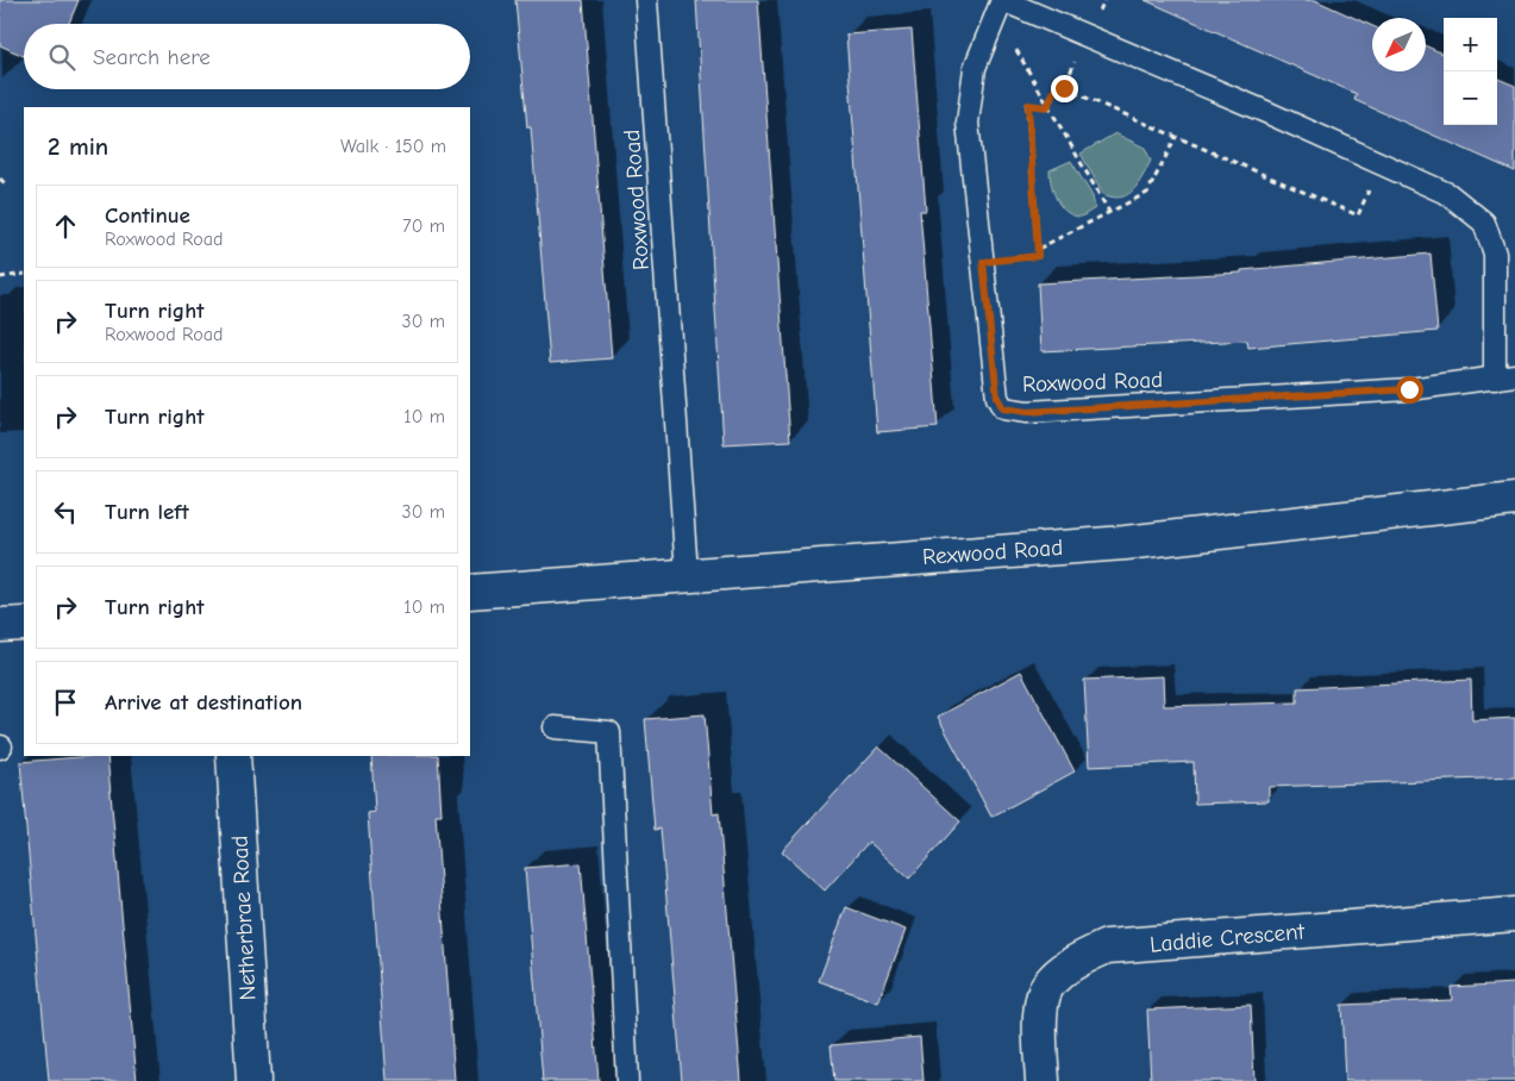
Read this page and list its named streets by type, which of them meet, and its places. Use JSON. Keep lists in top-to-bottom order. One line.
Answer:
{"streets":{"street":["Rexwood Road","Netherbrae Road","Laddie Crescent"],"lane":["Roxwood Road"]},"crossings":[["Roxwood Road","Rexwood Road"]],"north":"bottom left","page":{"map_buttons":["+","−"],"search":"Search here","heading":["2 min","Walk · 150 m"],"list":[["Continue","Roxwood Road","70 m"],["Turn right","Roxwood Road","30 m"],["Turn right","10 m"],["Turn left","30 m"],["Turn right","10 m"],"Arrive at destination"]}}
